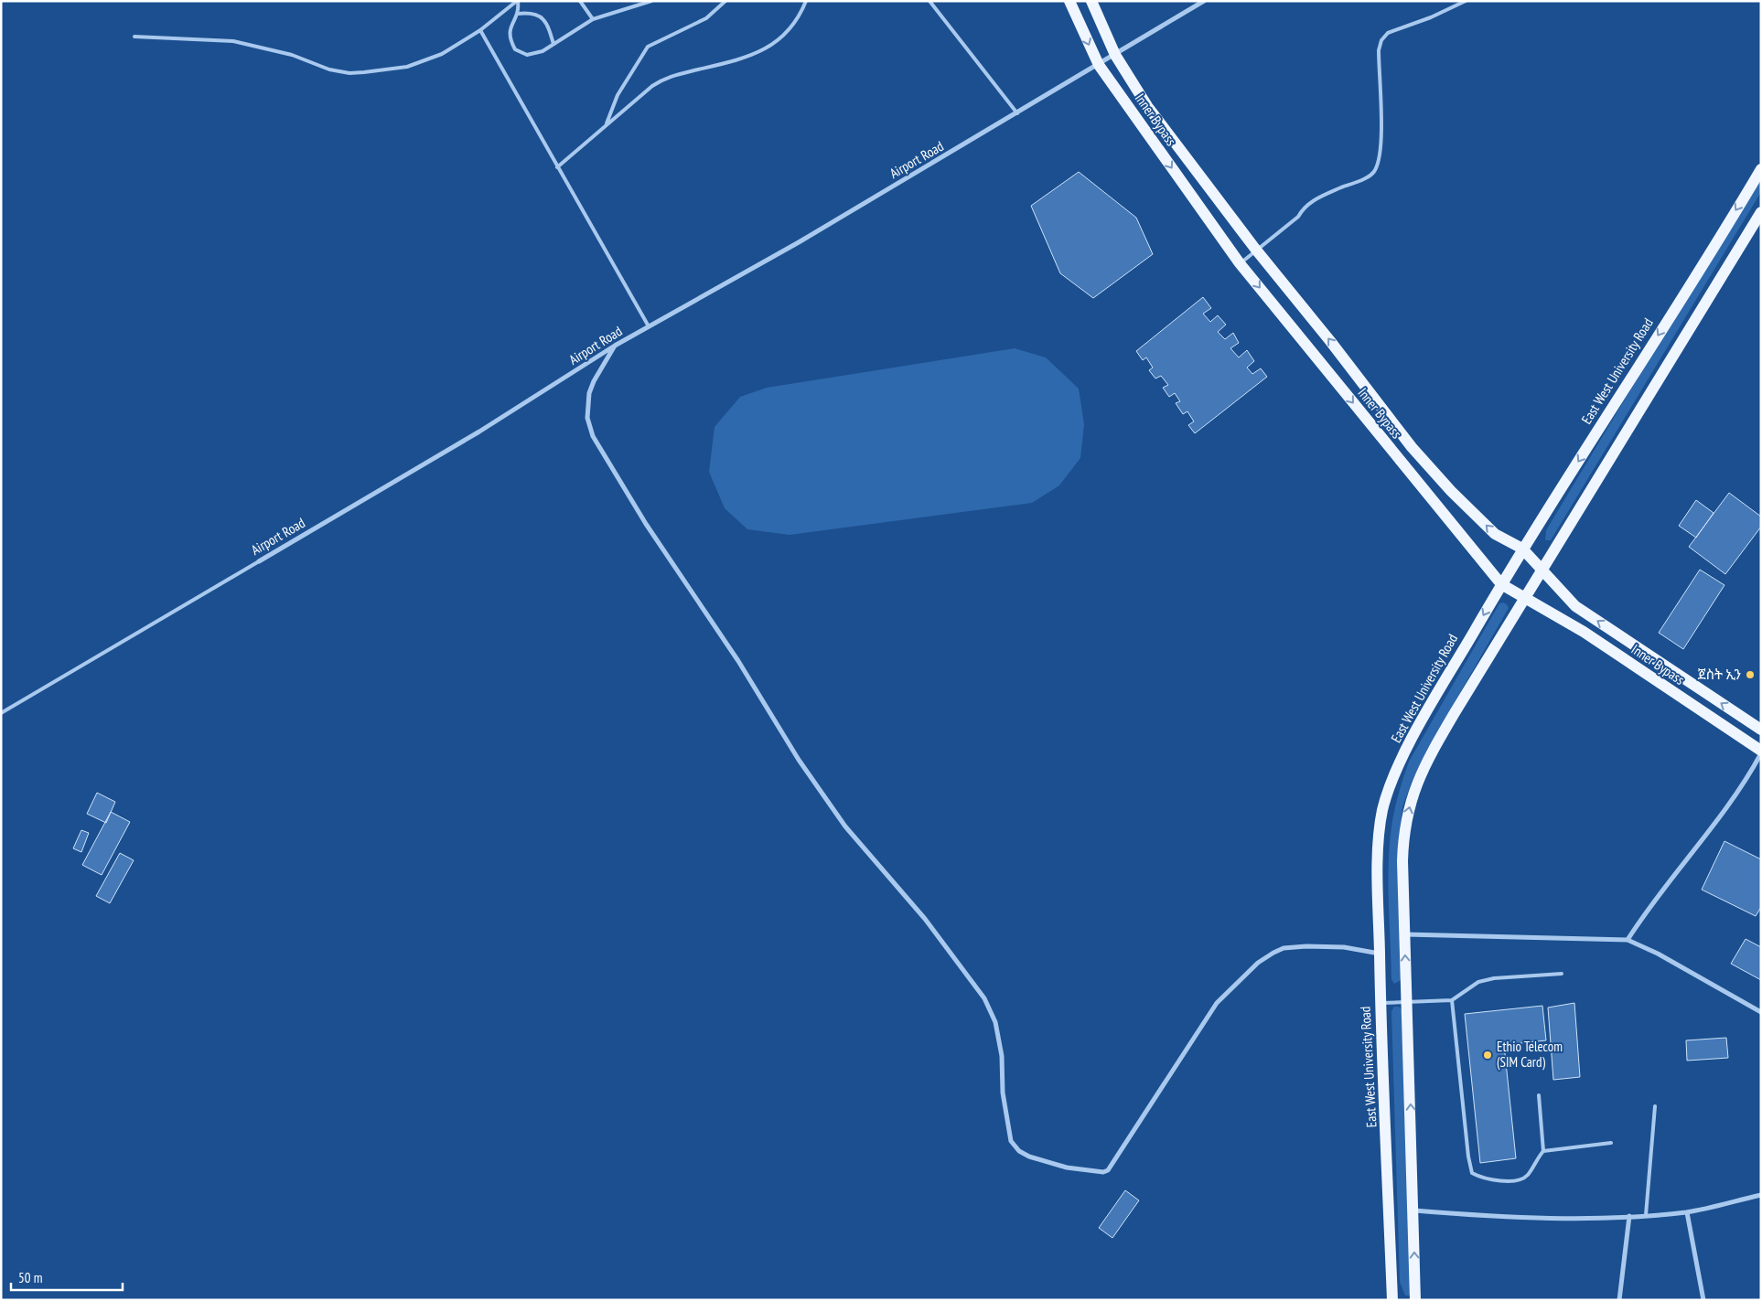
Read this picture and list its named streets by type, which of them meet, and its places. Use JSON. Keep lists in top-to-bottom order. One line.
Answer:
{"streets":{"main road":["Inner Bypass","East West University Road"],"street":["Airport Road"]},"crossings":[["Inner Bypass","Airport Road"],["Inner Bypass","East West University Road"]],"places":["ጀስት ኢን","Ethio Telecom (SIM Card)"],"scale_bar":"50 m"}
